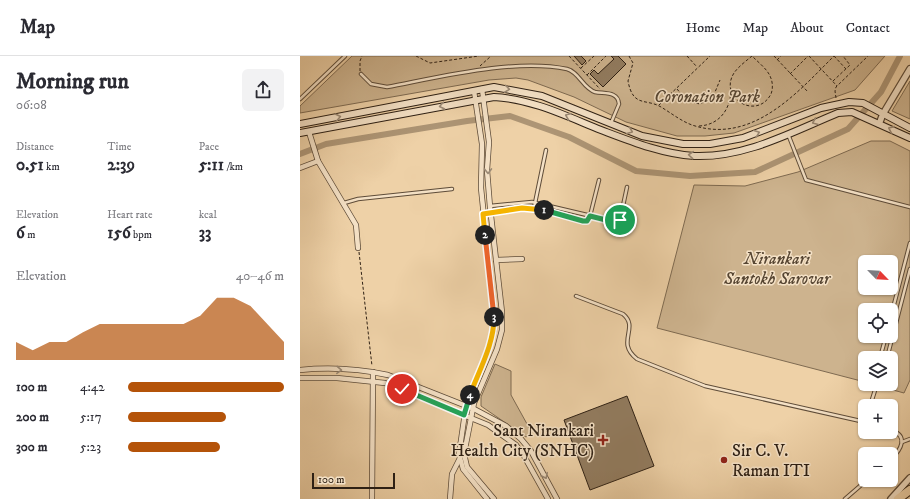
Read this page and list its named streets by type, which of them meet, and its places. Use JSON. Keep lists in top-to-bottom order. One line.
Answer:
{"parks":["Coronation Park","Nirankari Santokh Sarovar"],"places":{"health":["Sant Nirankari Health City (SNHC)"],"other":["Sir C. V. Raman ITI"]},"scale_bar":"100 m","north":"bottom right","page":{"header":"Map","nav":["Home","Map","About","Contact"],"heading":["Morning run","06:08"],"stats":[["Distance","0.51 km"],["Time","2:39"],["Pace","5:11 /km"],["Elevation","6 m"],["Heart rate","156 bpm"],["kcal","33"]],"pins":["1","2","3","4"],"map_buttons":["+","−"],"chart":["Elevation","40–46 m"],"list":[{"name":"100 m","note":"4:42"},{"name":"200 m","note":"5:17"},{"name":"300 m","note":"5:23"}],"scale":"100 m"}}
